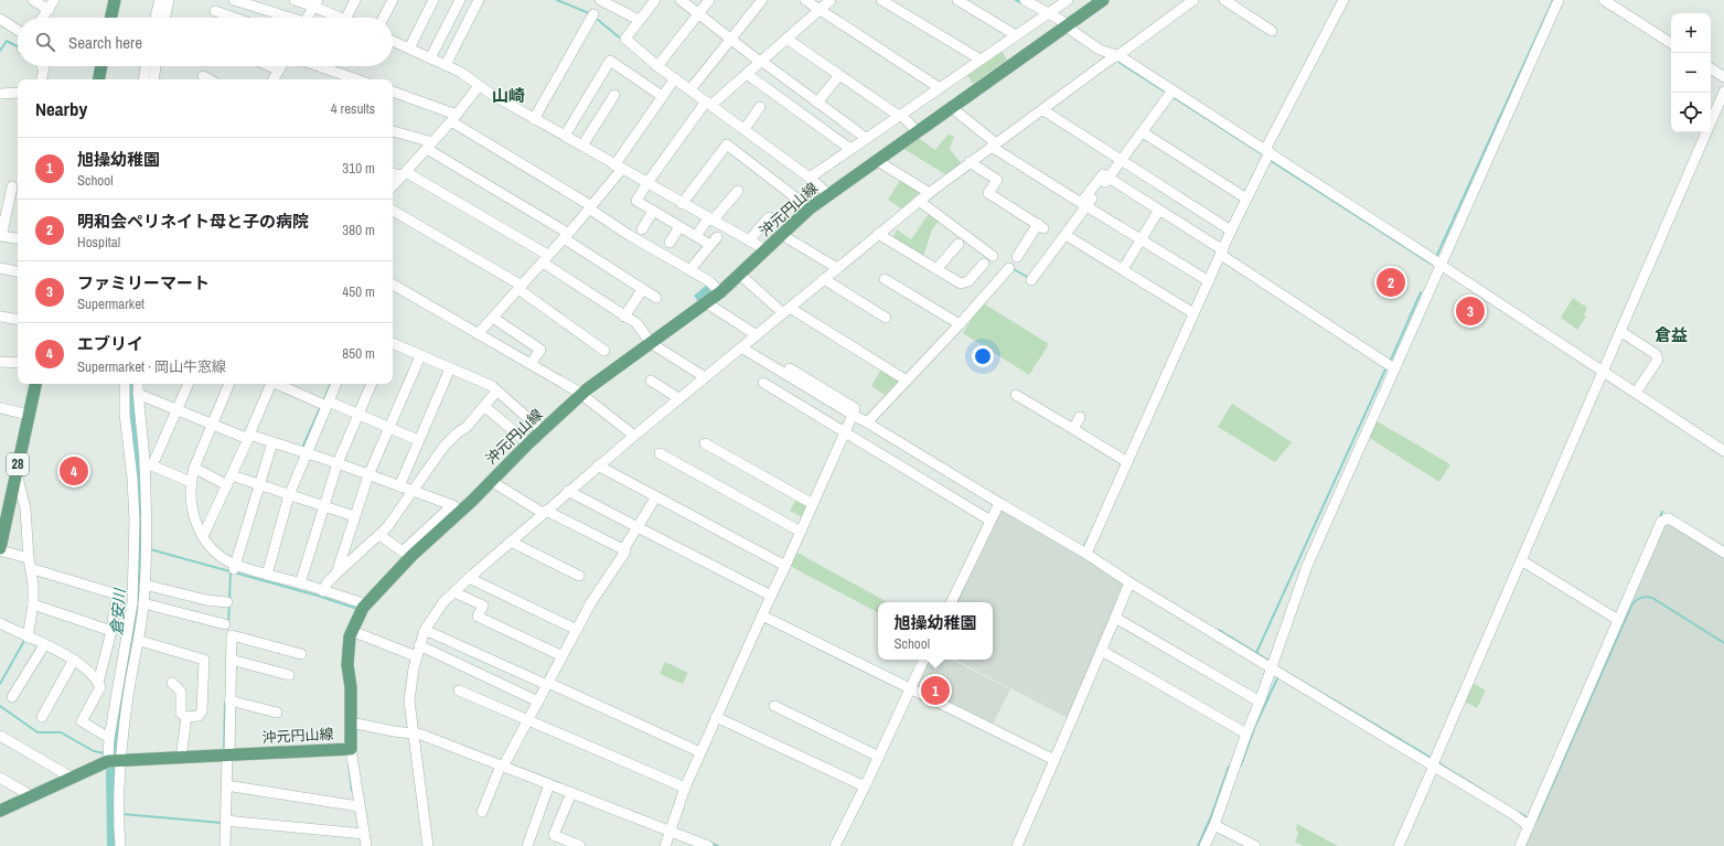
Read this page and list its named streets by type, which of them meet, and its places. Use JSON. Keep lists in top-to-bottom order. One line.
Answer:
{"streets":{"main road":["沖元円山線","28"]},"districts":["山崎","倉益"],"water":["倉安川"],"page":{"map_buttons":["+","−"],"search":"Search here","heading":["Nearby","4 results"],"list":[{"mark":"1","name":"旭操幼稚園","note":"School","value":"310 m"},{"mark":"2","name":"明和会ペリネイト母と子の病院","note":"Hospital","value":"380 m"},{"mark":"3","name":"ファミリーマート","note":"Supermarket","value":"450 m"},{"mark":"4","name":"エブリイ","note":"Supermarket · 岡山牛窓線","value":"850 m"}],"pins":["2","3","4","1"],"popup":["旭操幼稚園","School"]}}
